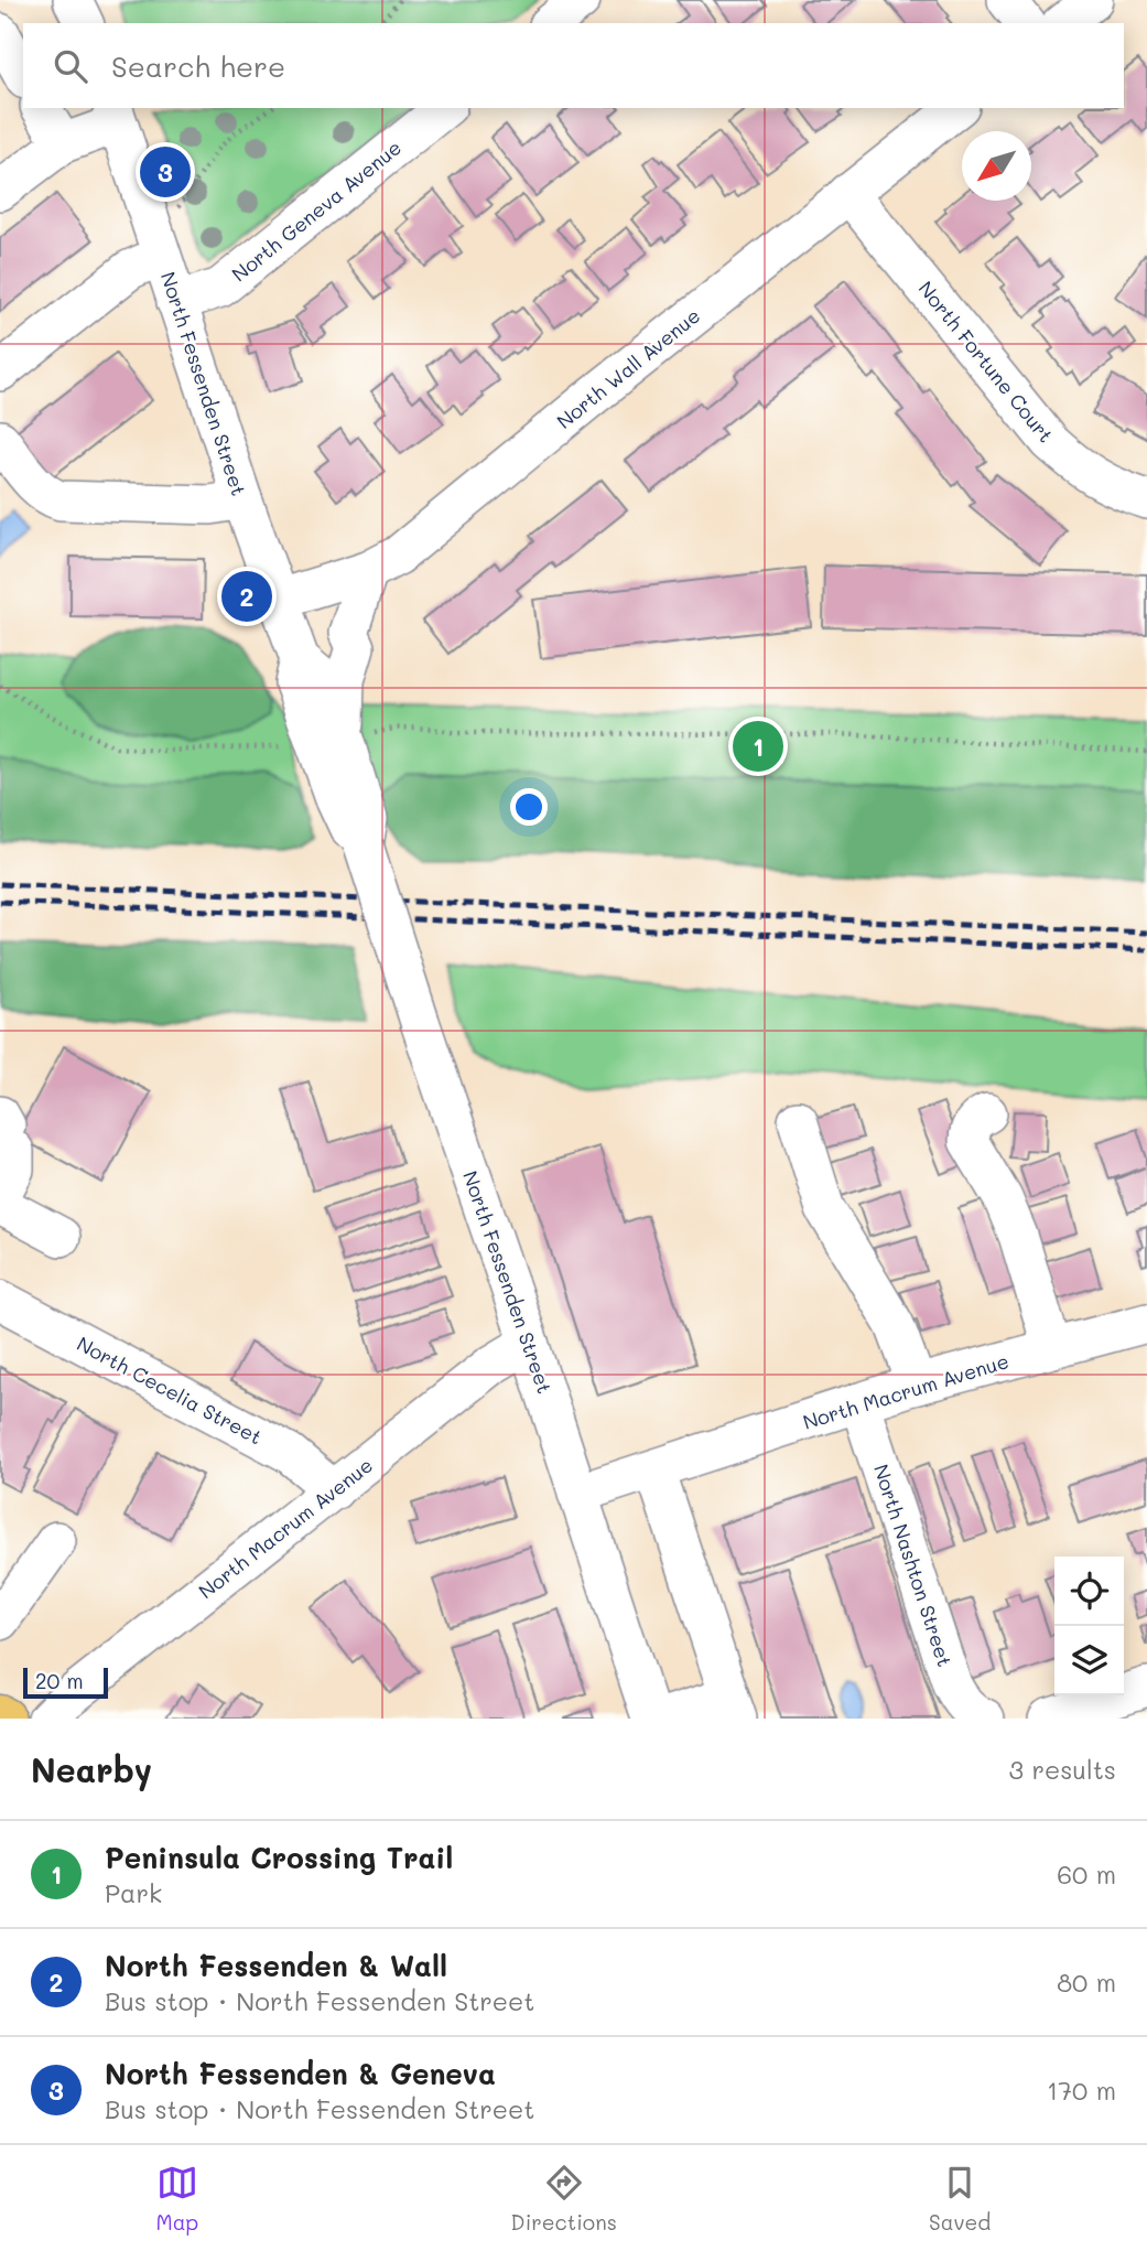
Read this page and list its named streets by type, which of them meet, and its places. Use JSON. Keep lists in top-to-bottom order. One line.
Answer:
{"streets":{"street":["North Geneva Avenue","North Fortune Court","North Wall Avenue","North Fessenden Street","North Cecelia Street","North Macrum Avenue","North Nashton Street"]},"crossings":[["North Geneva Avenue","North Fessenden Street"],["North Fortune Court","North Wall Avenue"],["North Wall Avenue","North Fessenden Street"],["North Fessenden Street","North Macrum Avenue"],["North Cecelia Street","North Macrum Avenue"],["North Macrum Avenue","North Nashton Street"]],"scale_bar":"20 m","north":"bottom left","page":{"search":"Search here","pins":["3","2","1"],"scale":"20 m","heading":["Nearby","3 results"],"list":[{"mark":"1","name":"Peninsula Crossing Trail","note":"Park","value":"60 m"},{"mark":"2","name":"North Fessenden & Wall","note":"Bus stop · North Fessenden Street","value":"80 m"},{"mark":"3","name":"North Fessenden & Geneva","note":"Bus stop · North Fessenden Street","value":"170 m"}],"nav":["Map","Directions","Saved"]}}
